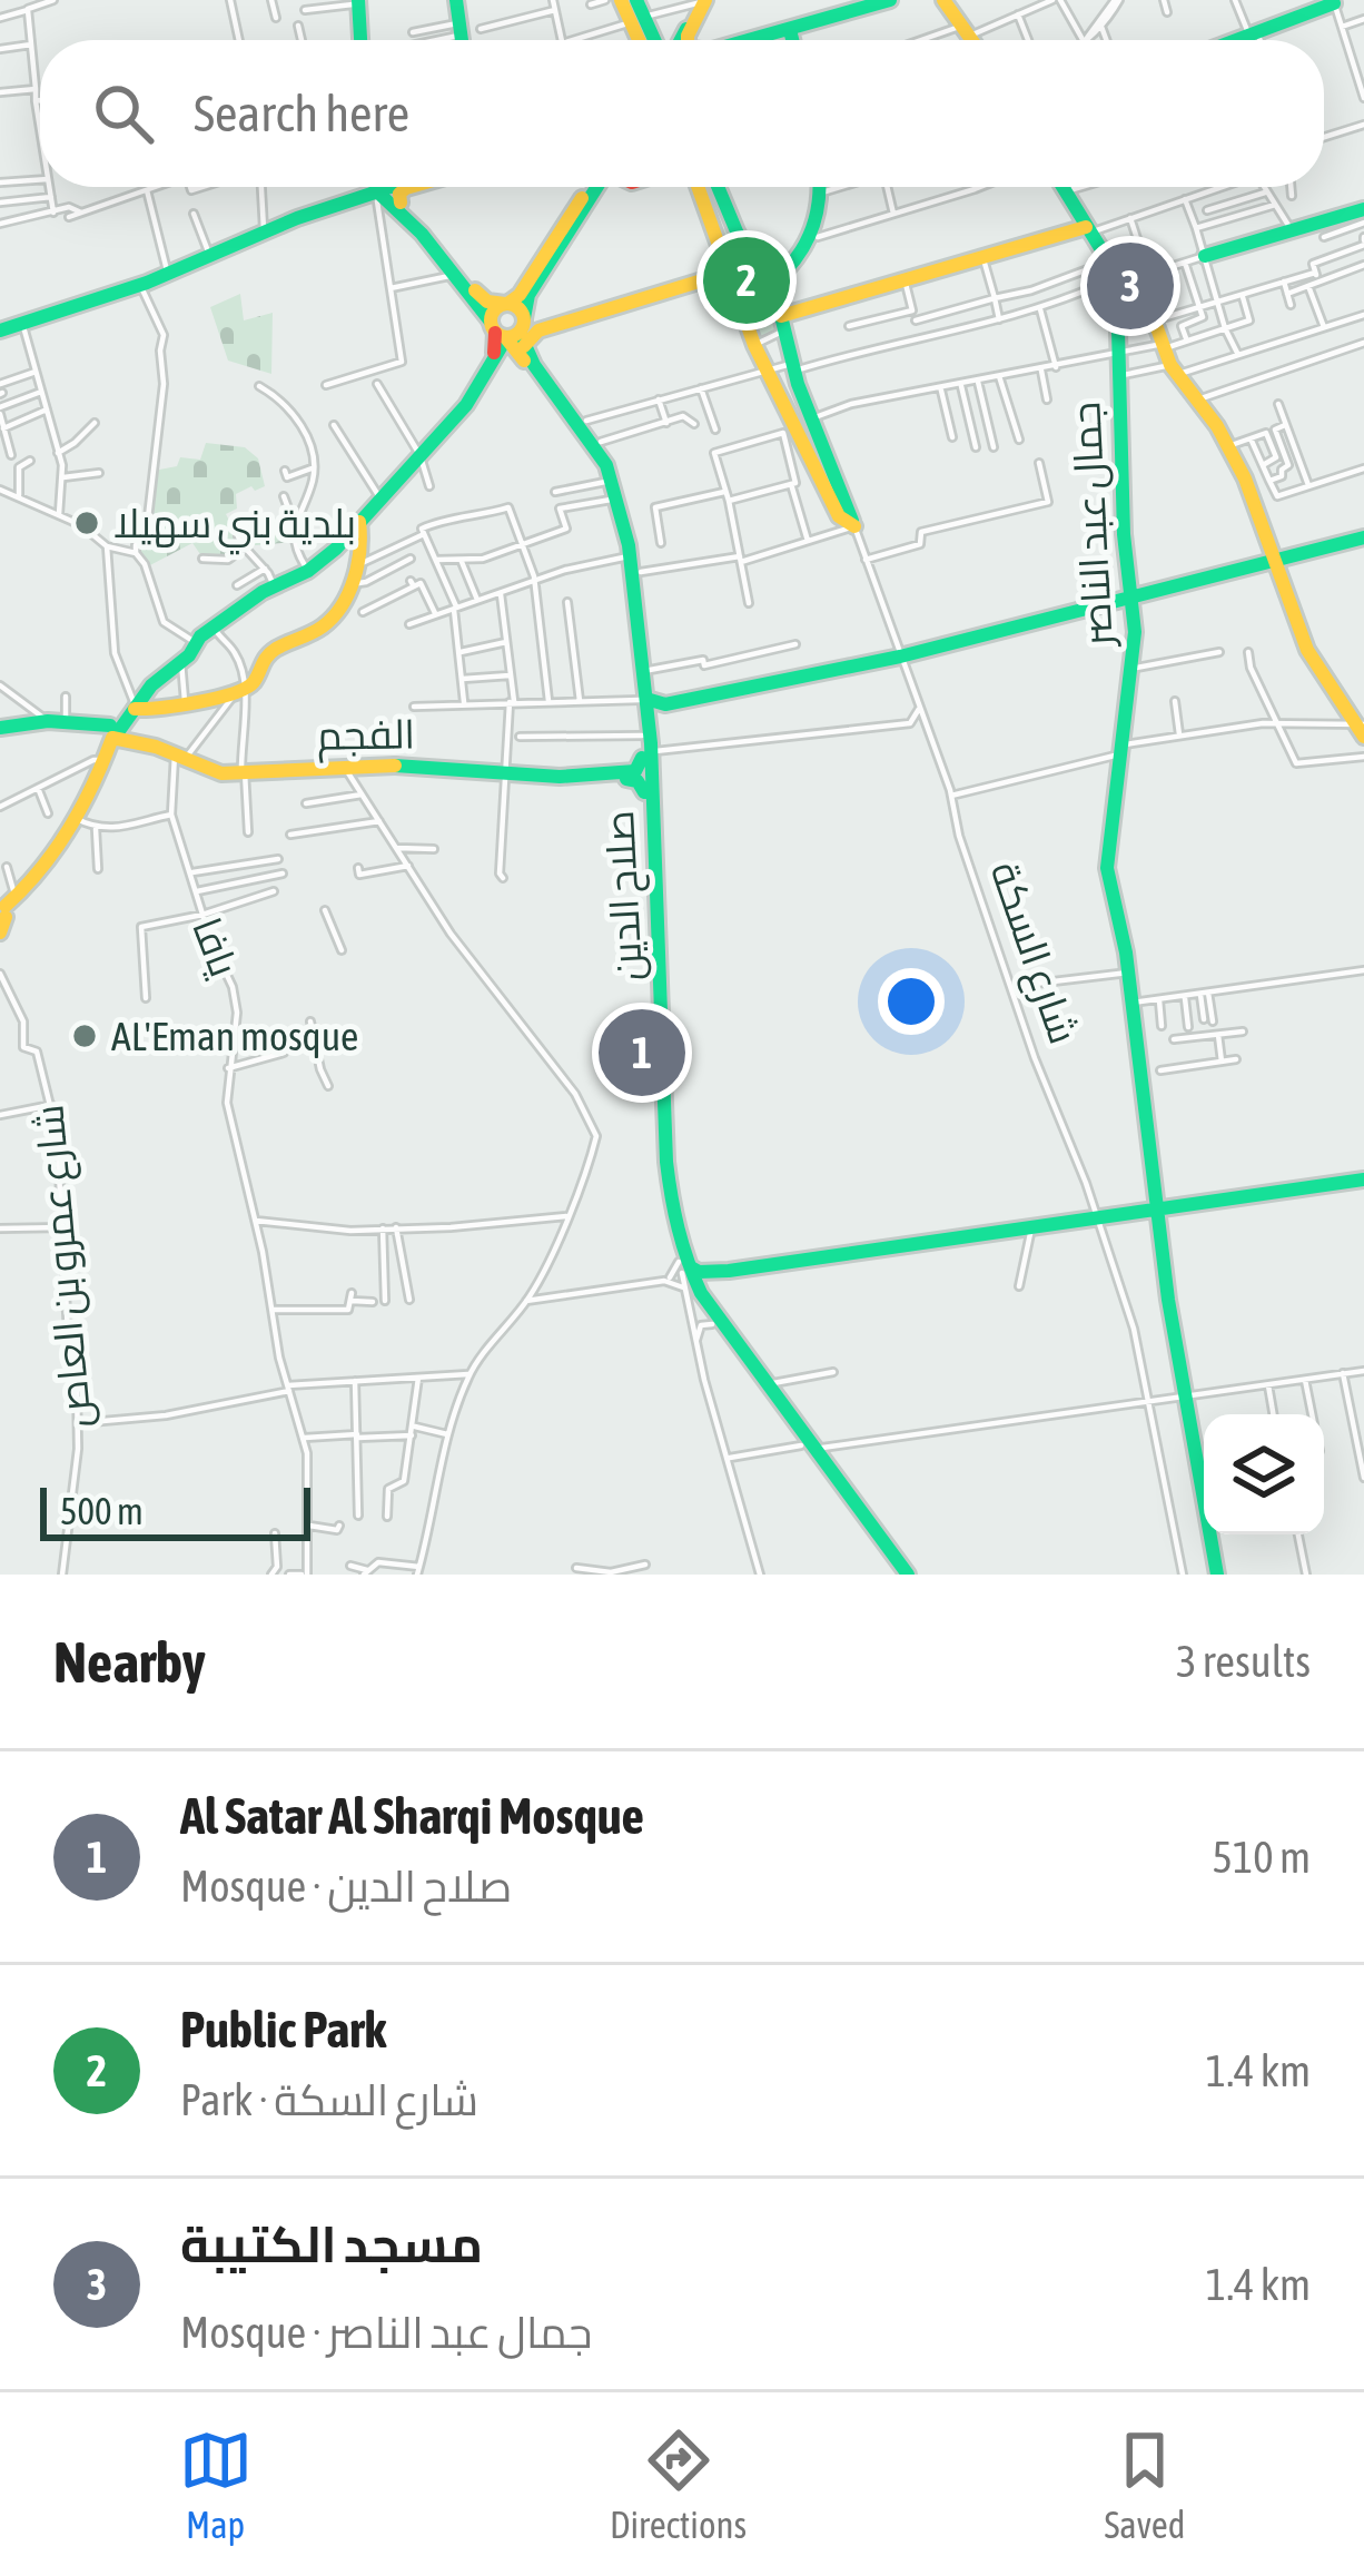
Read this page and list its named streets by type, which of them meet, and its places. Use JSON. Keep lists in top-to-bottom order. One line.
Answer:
{"streets":{"main road":["جمال عبد الناصر","الفجم","صلاح الدين","شارع السكة"],"street":["يافا","شارع عمرو بن العاص"]},"crossings":[["الفجم","يافا"]],"places":["بلدية بني سهيلا","AL'Eman mosque"],"scale_bar":"500 m","page":{"search":"Search here","pins":["2","3","1"],"scale":"500 m","heading":["Nearby","3 results"],"list":[{"mark":"1","name":"Al Satar Al Sharqi Mosque","note":"Mosque · صلاح الدين","value":"510 m"},{"mark":"2","name":"Public Park","note":"Park · شارع السكة","value":"1.4 km"},{"mark":"3","name":"مسجد الكتيبة","note":"Mosque · جمال عبد الناصر","value":"1.4 km"}],"nav":["Map","Directions","Saved"]}}
